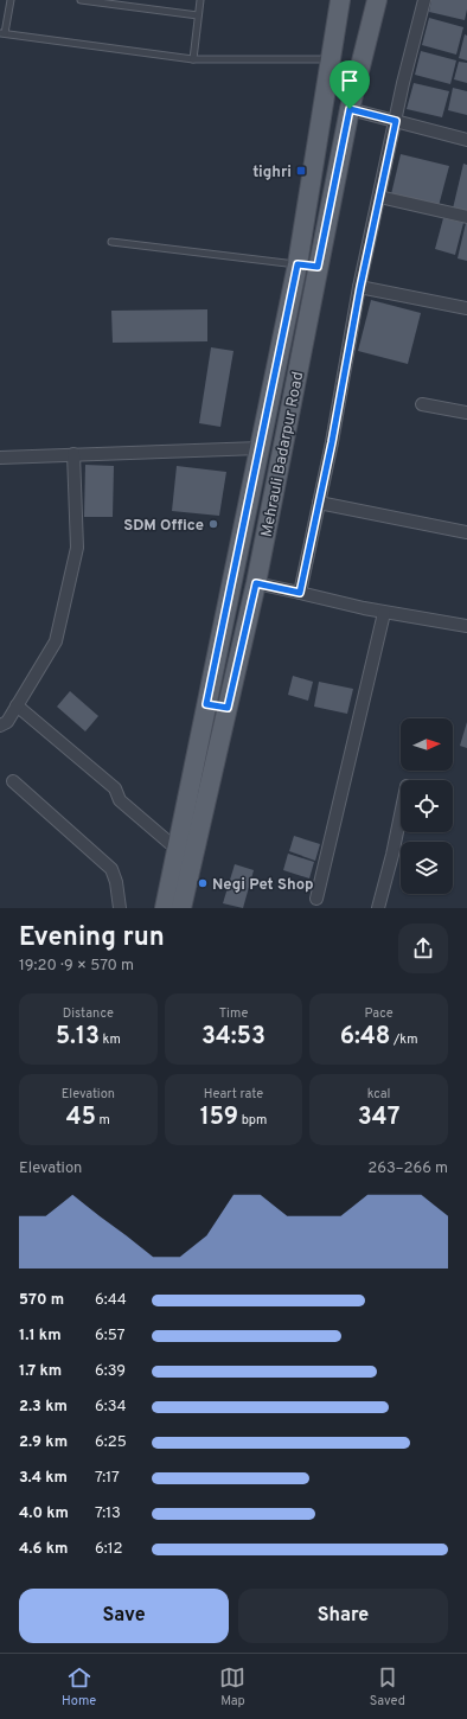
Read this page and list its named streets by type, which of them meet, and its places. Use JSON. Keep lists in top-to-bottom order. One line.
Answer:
{"streets":{"main road":["Mehrauli Badarpur Road"]},"places":{"transit":["tighri"],"other":["SDM Office","Negi Pet Shop"]},"north":"right","page":{"heading":["Evening run","19:20 · 9 × 570 m"],"stats":[["Distance","5.13 km"],["Time","34:53"],["Pace","6:48 /km"],["Elevation","45 m"],["Heart rate","159 bpm"],["kcal","347"]],"chart":["Elevation","263–266 m"],"list":[{"name":"570 m","note":"6:44"},{"name":"1.1 km","note":"6:57"},{"name":"1.7 km","note":"6:39"},{"name":"2.3 km","note":"6:34"},{"name":"2.9 km","note":"6:25"},{"name":"3.4 km","note":"7:17"},{"name":"4.0 km","note":"7:13"},{"name":"4.6 km","note":"6:12"}],"buttons":["Save","Share"],"tabs":["Home","Map","Saved"]}}
